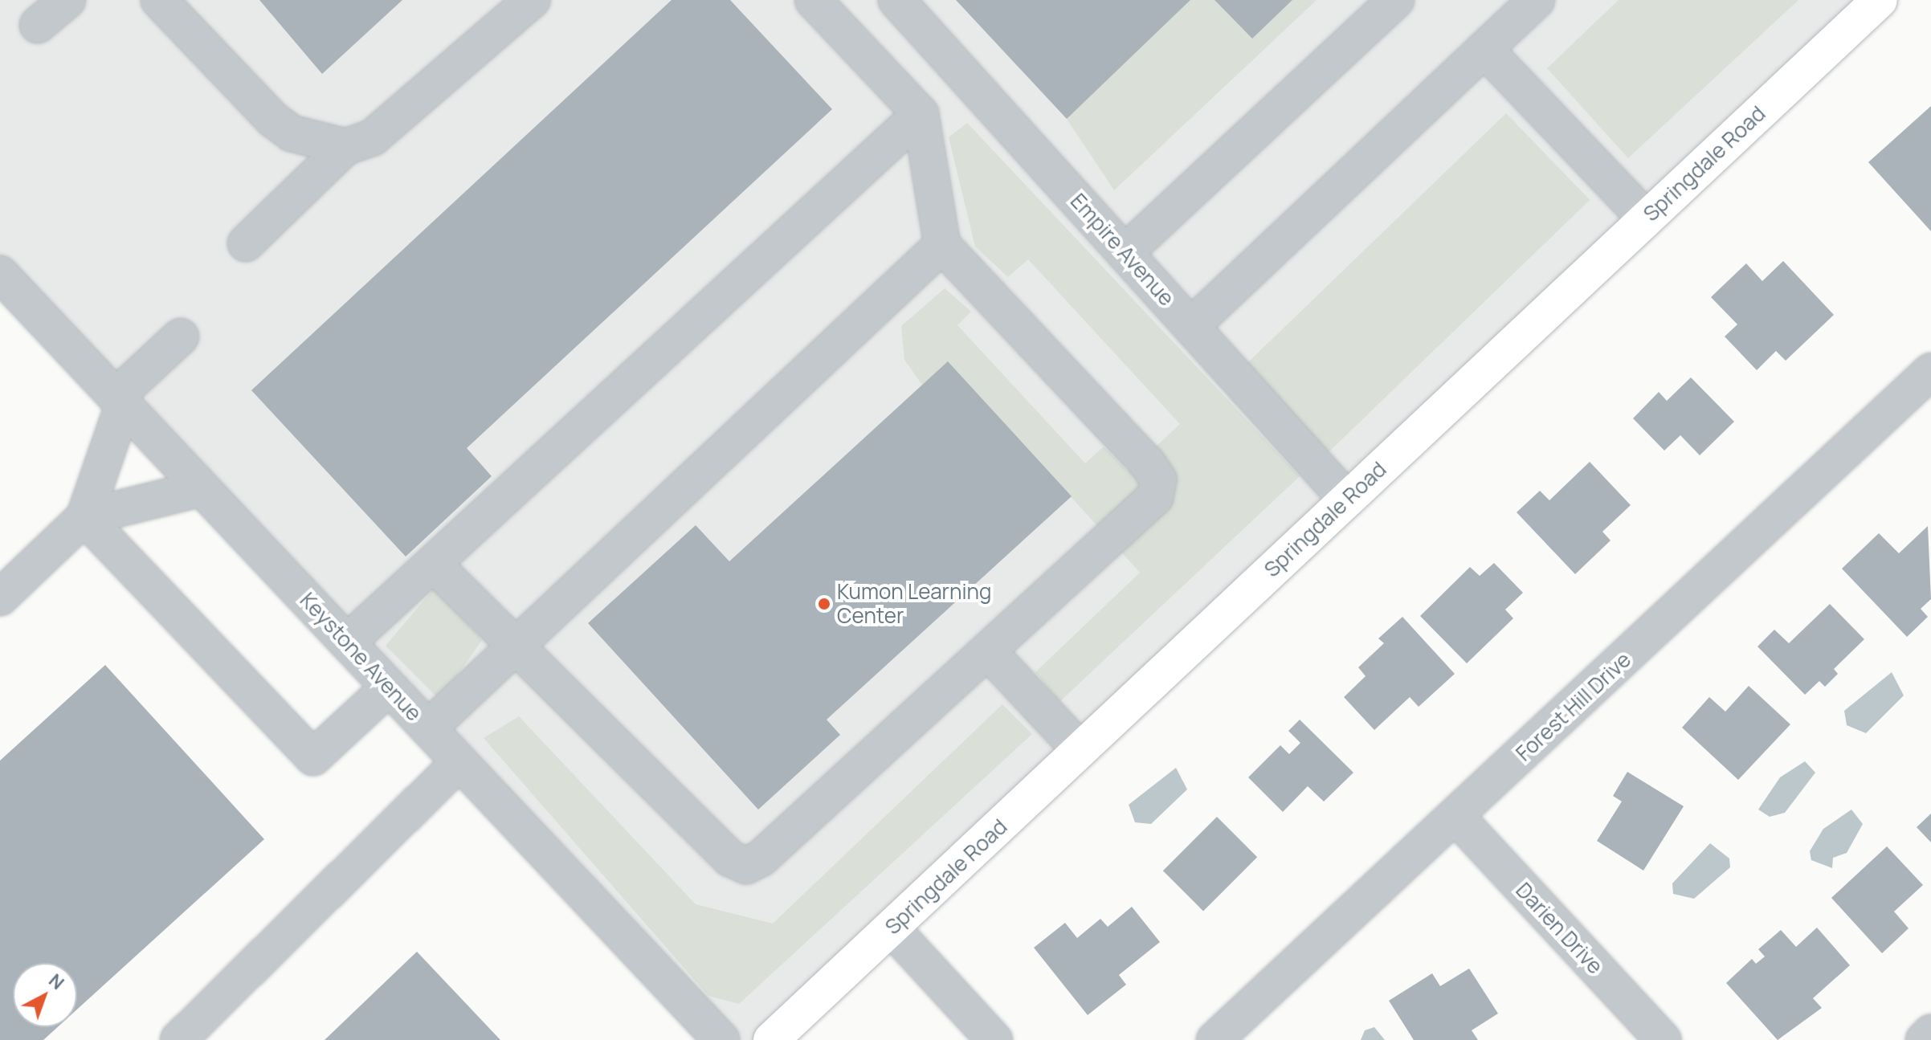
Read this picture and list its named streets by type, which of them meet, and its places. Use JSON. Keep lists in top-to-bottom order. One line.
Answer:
{"streets":{"main road":["Springdale Road"],"street":["Empire Avenue","Keystone Avenue","Forest Hill Drive","Darien Drive"]},"crossings":[["Springdale Road","Empire Avenue"],["Forest Hill Drive","Darien Drive"]],"places":["Kumon Learning Center"],"north":"top right"}
